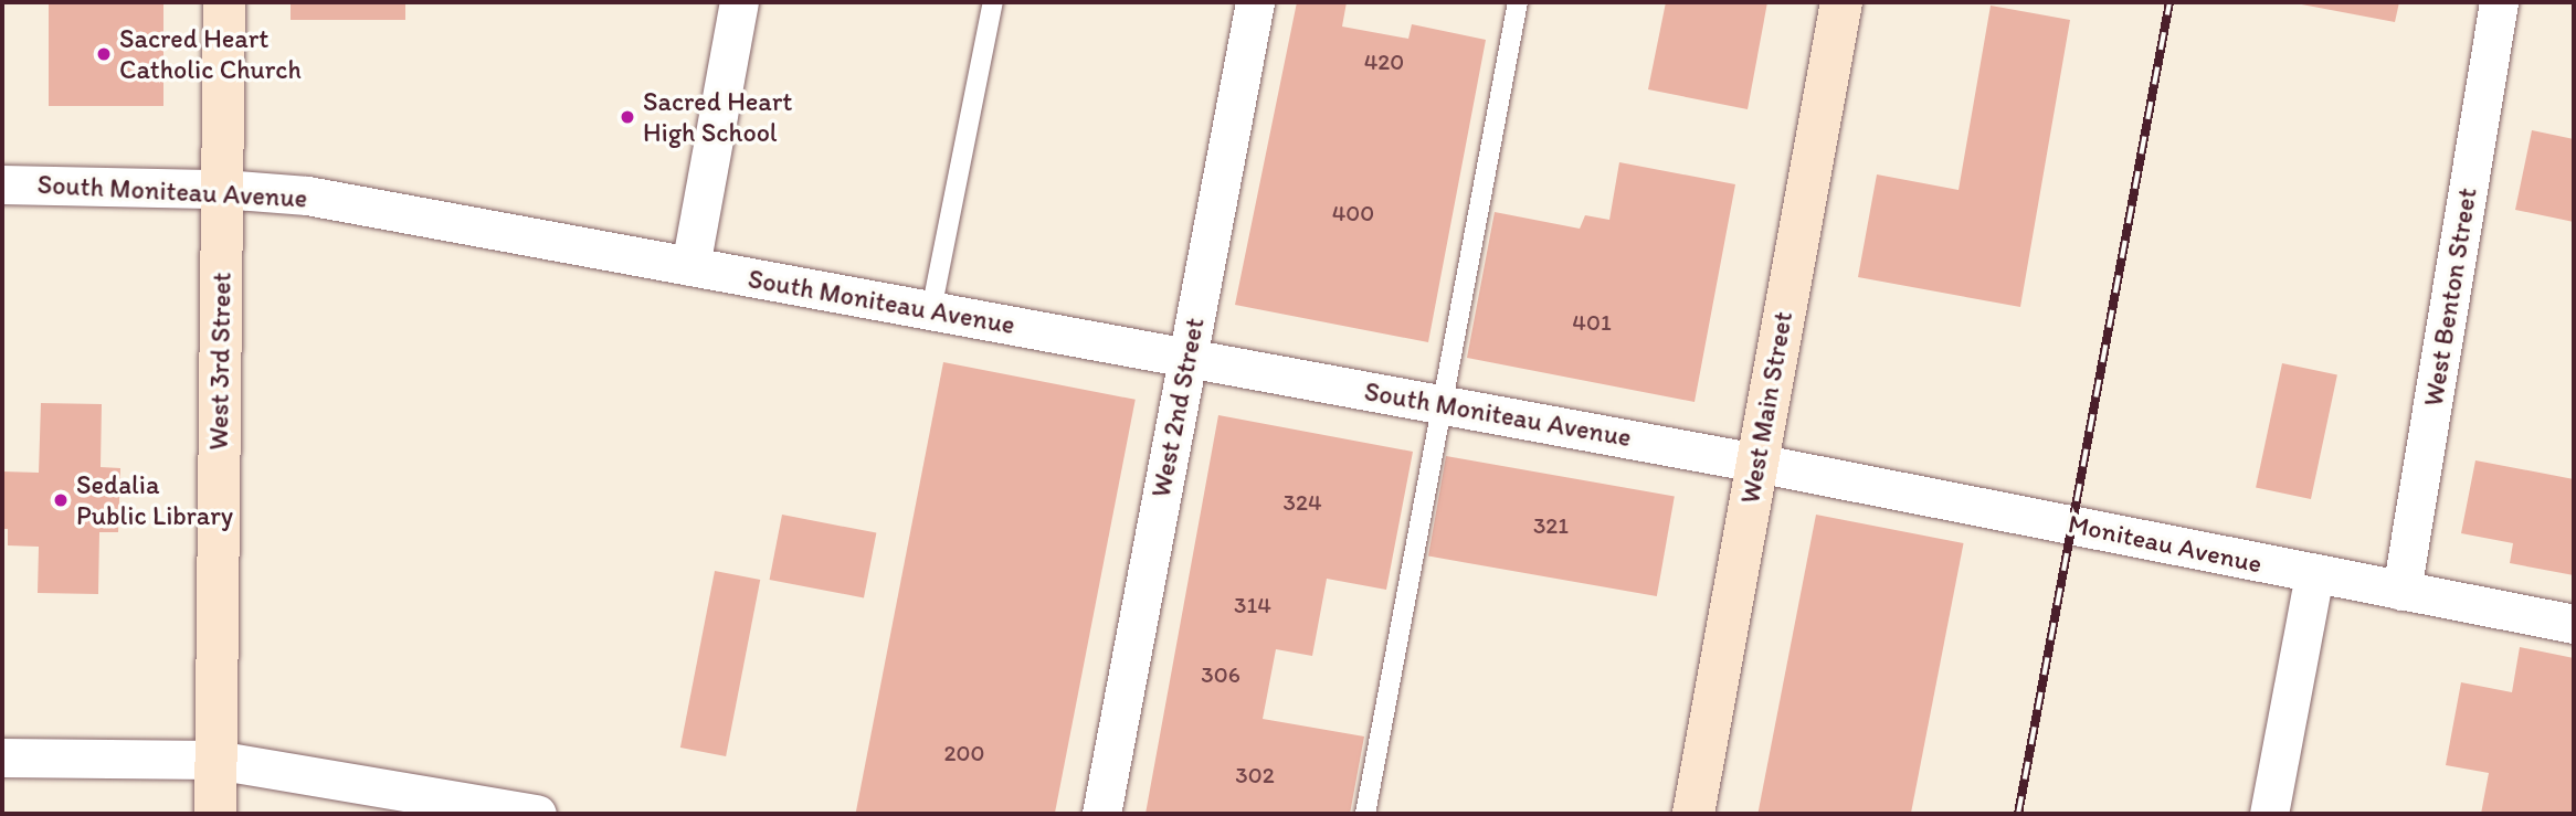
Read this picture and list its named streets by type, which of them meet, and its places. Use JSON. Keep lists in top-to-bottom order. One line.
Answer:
{"streets":{"main road":["West 3rd Street","West Main Street"],"street":["South Moniteau Avenue","West Benton Street","West 2nd Street","Moniteau Avenue"]},"crossings":[["South Moniteau Avenue","West 3rd Street"],["South Moniteau Avenue","West 2nd Street"],["South Moniteau Avenue","West Main Street"],["South Moniteau Avenue","Moniteau Avenue"],["West Benton Street","Moniteau Avenue"],["West Main Street","Moniteau Avenue"]],"places":["Sacred Heart Catholic Church","Sacred Heart High School","Sedalia Public Library"],"house_numbers":["420","400","401","324","321","314","306","200","302"]}
